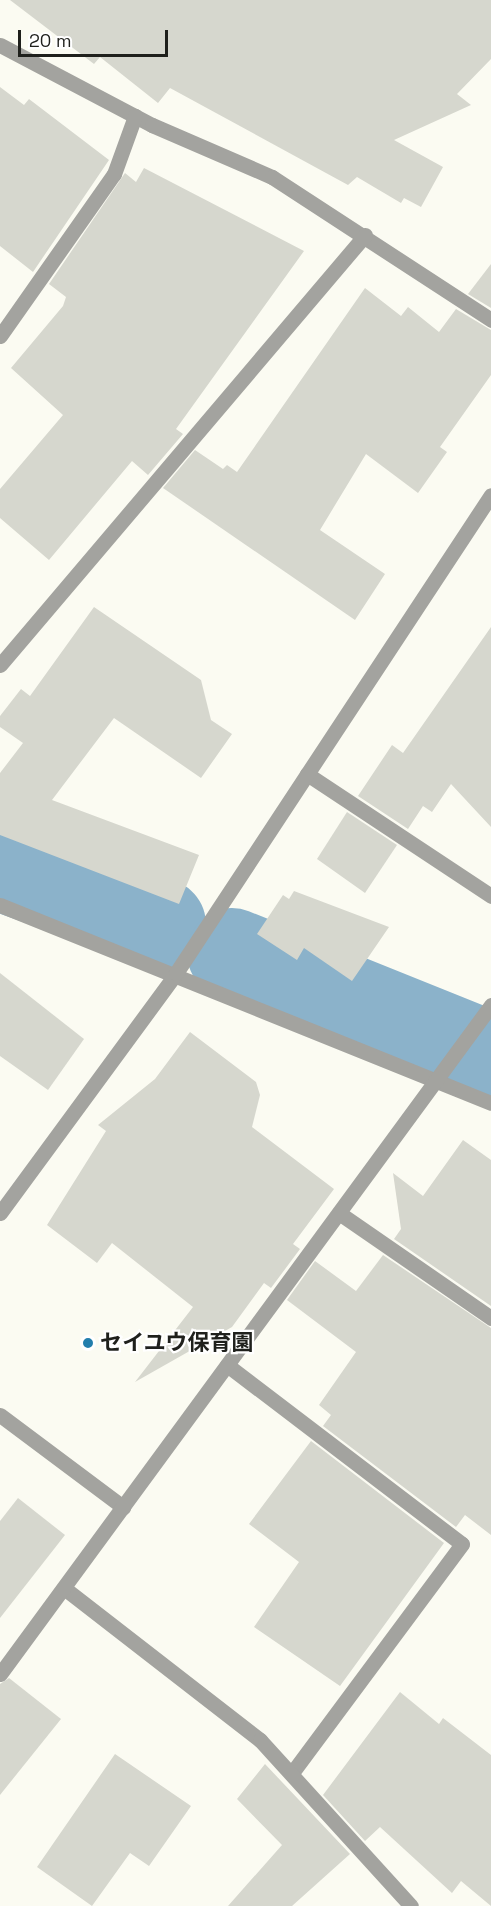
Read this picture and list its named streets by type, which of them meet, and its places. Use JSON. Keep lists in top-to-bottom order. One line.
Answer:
{"places":["セイユウ保育園"],"scale_bar":"20 m"}
